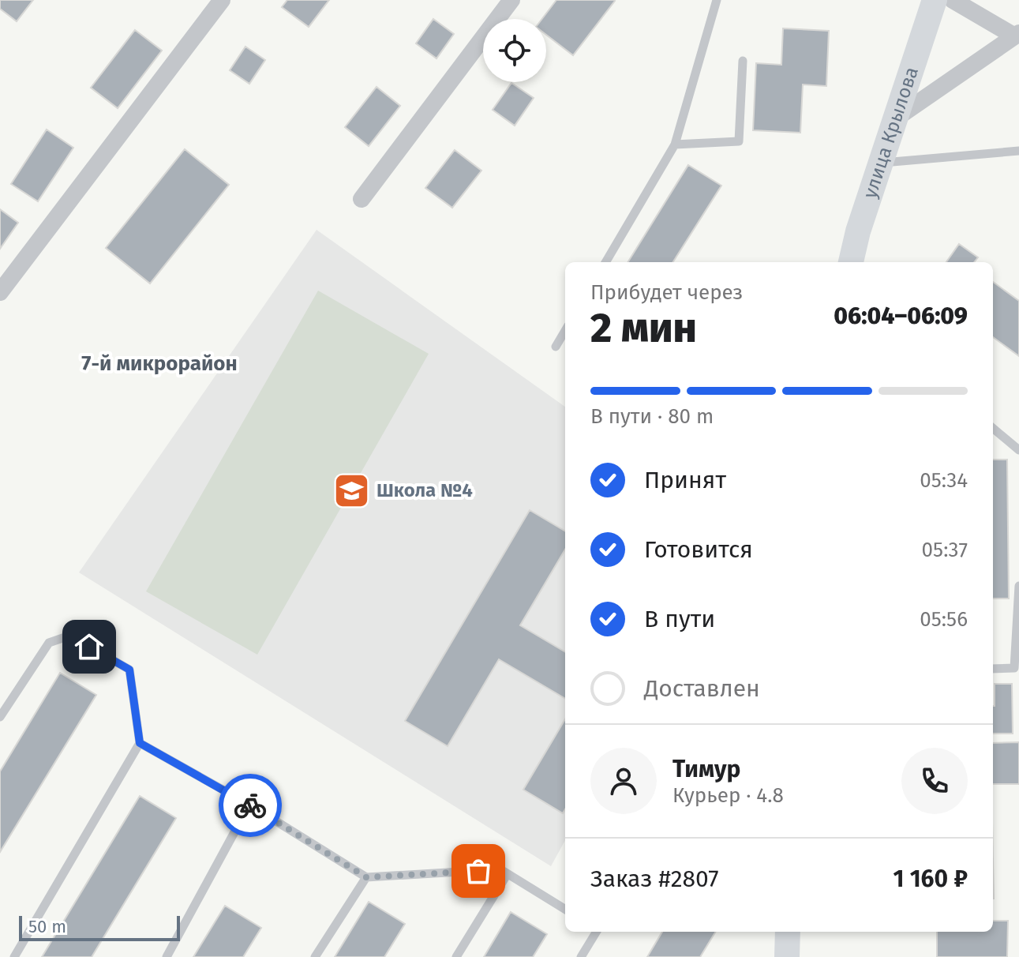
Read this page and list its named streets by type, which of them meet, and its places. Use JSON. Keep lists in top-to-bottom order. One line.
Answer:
{"streets":{"main road":["улица Крылова"]},"districts":["7-й микрорайон"],"places":{"school or university":["Школа №4"]},"scale_bar":"50 m","page":{"heading":["2 мин","Прибудет через","06:04–06:09"],"panel":["Тимур","Курьер · 4.8","Заказ #2807","1 160 ₽"],"bar":"В пути · 80 m","list":[["Принят","05:34"],["Готовится","05:37"],["В пути","05:56"],"Доставлен"],"scale":"50 m"}}
